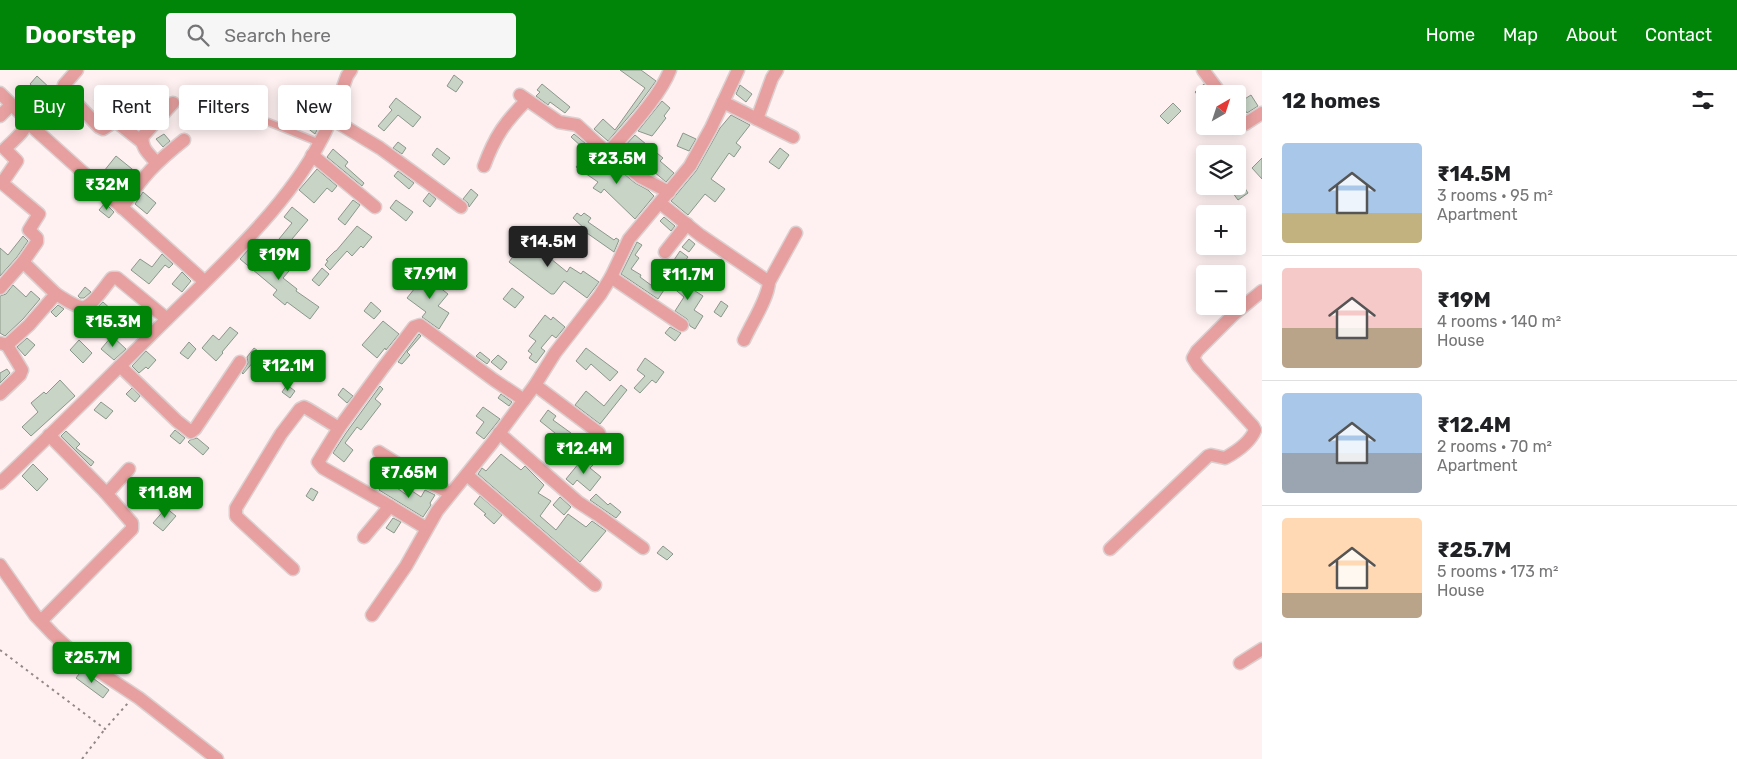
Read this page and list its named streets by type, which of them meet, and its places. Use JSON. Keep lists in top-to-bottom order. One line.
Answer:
{"north":"top right","page":{"header":"Doorstep","search":"Search here","nav":["Home","Map","About","Contact"],"heading":"12 homes","map_buttons":["+","−"],"chip":["Buy","Rent","Filters","New"],"list":[{"name":"₹14.5M","note":"3 rooms · 95 m² · Apartment"},{"name":"₹19M","note":"4 rooms · 140 m² · House"},{"name":"₹12.4M","note":"2 rooms · 70 m² · Apartment"},{"name":"₹25.7M","note":"5 rooms · 173 m² · House"}],"price":["₹23.5M","₹32M","₹14.5M","₹19M","₹7.91M","₹11.7M","₹15.3M","₹12.1M","₹12.4M","₹7.65M","₹11.8M","₹25.7M"]}}
